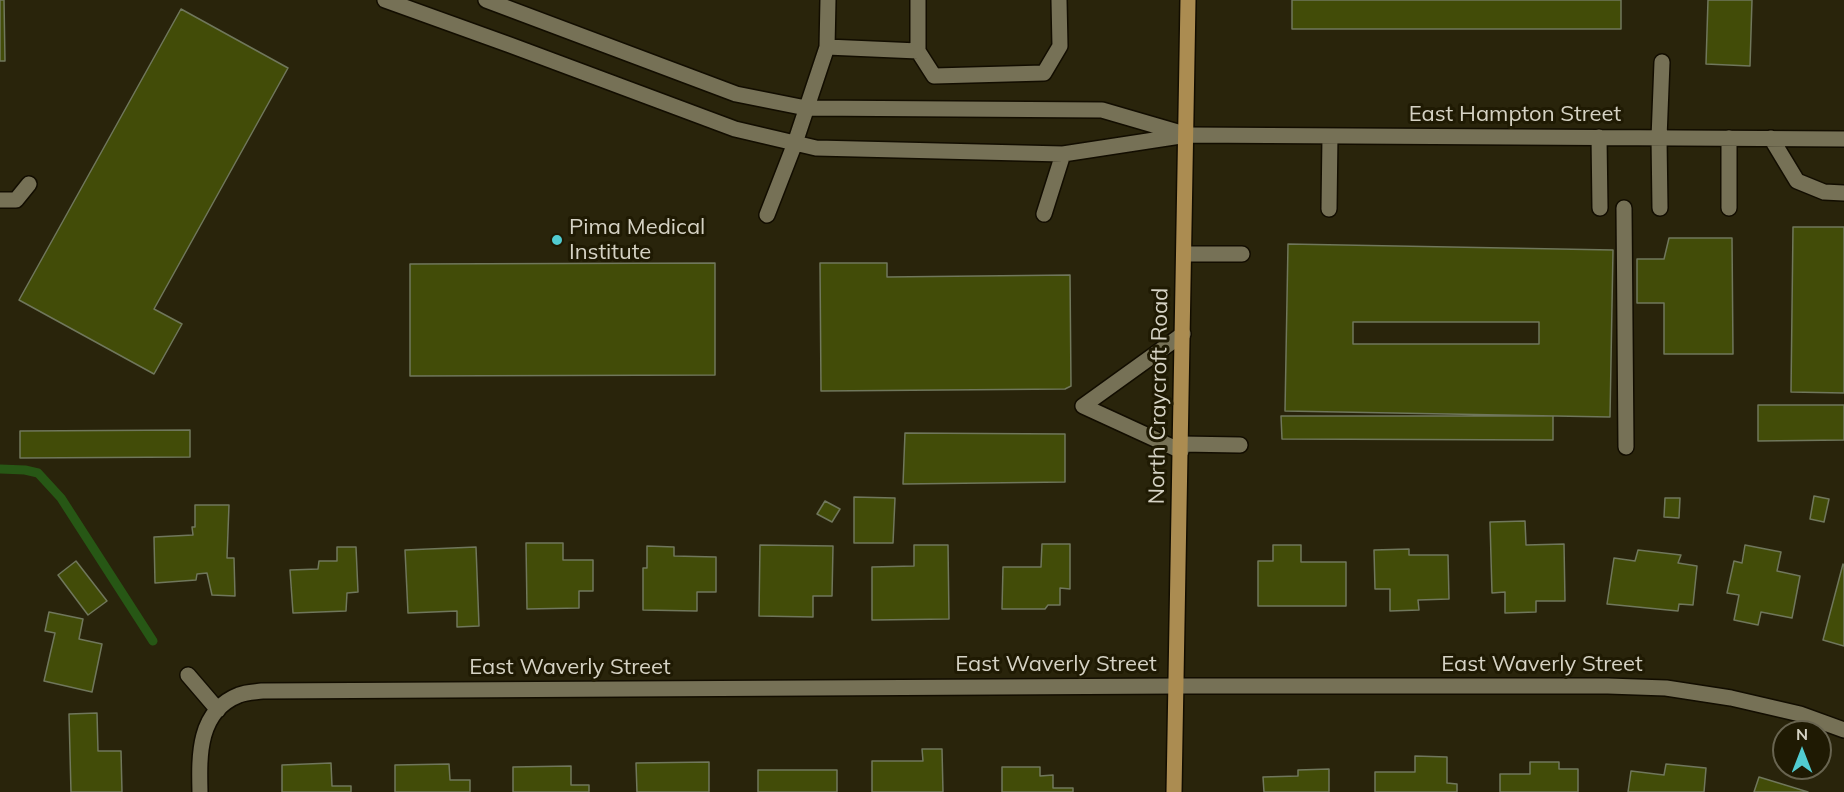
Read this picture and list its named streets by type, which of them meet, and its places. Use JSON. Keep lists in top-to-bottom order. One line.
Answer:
{"streets":{"main road":["North Craycroft Road"],"street":["East Hampton Street","East Waverly Street"]},"crossings":[["East Hampton Street","North Craycroft Road"],["North Craycroft Road","East Waverly Street"]],"places":["Pima Medical Institute"],"north":"top"}
